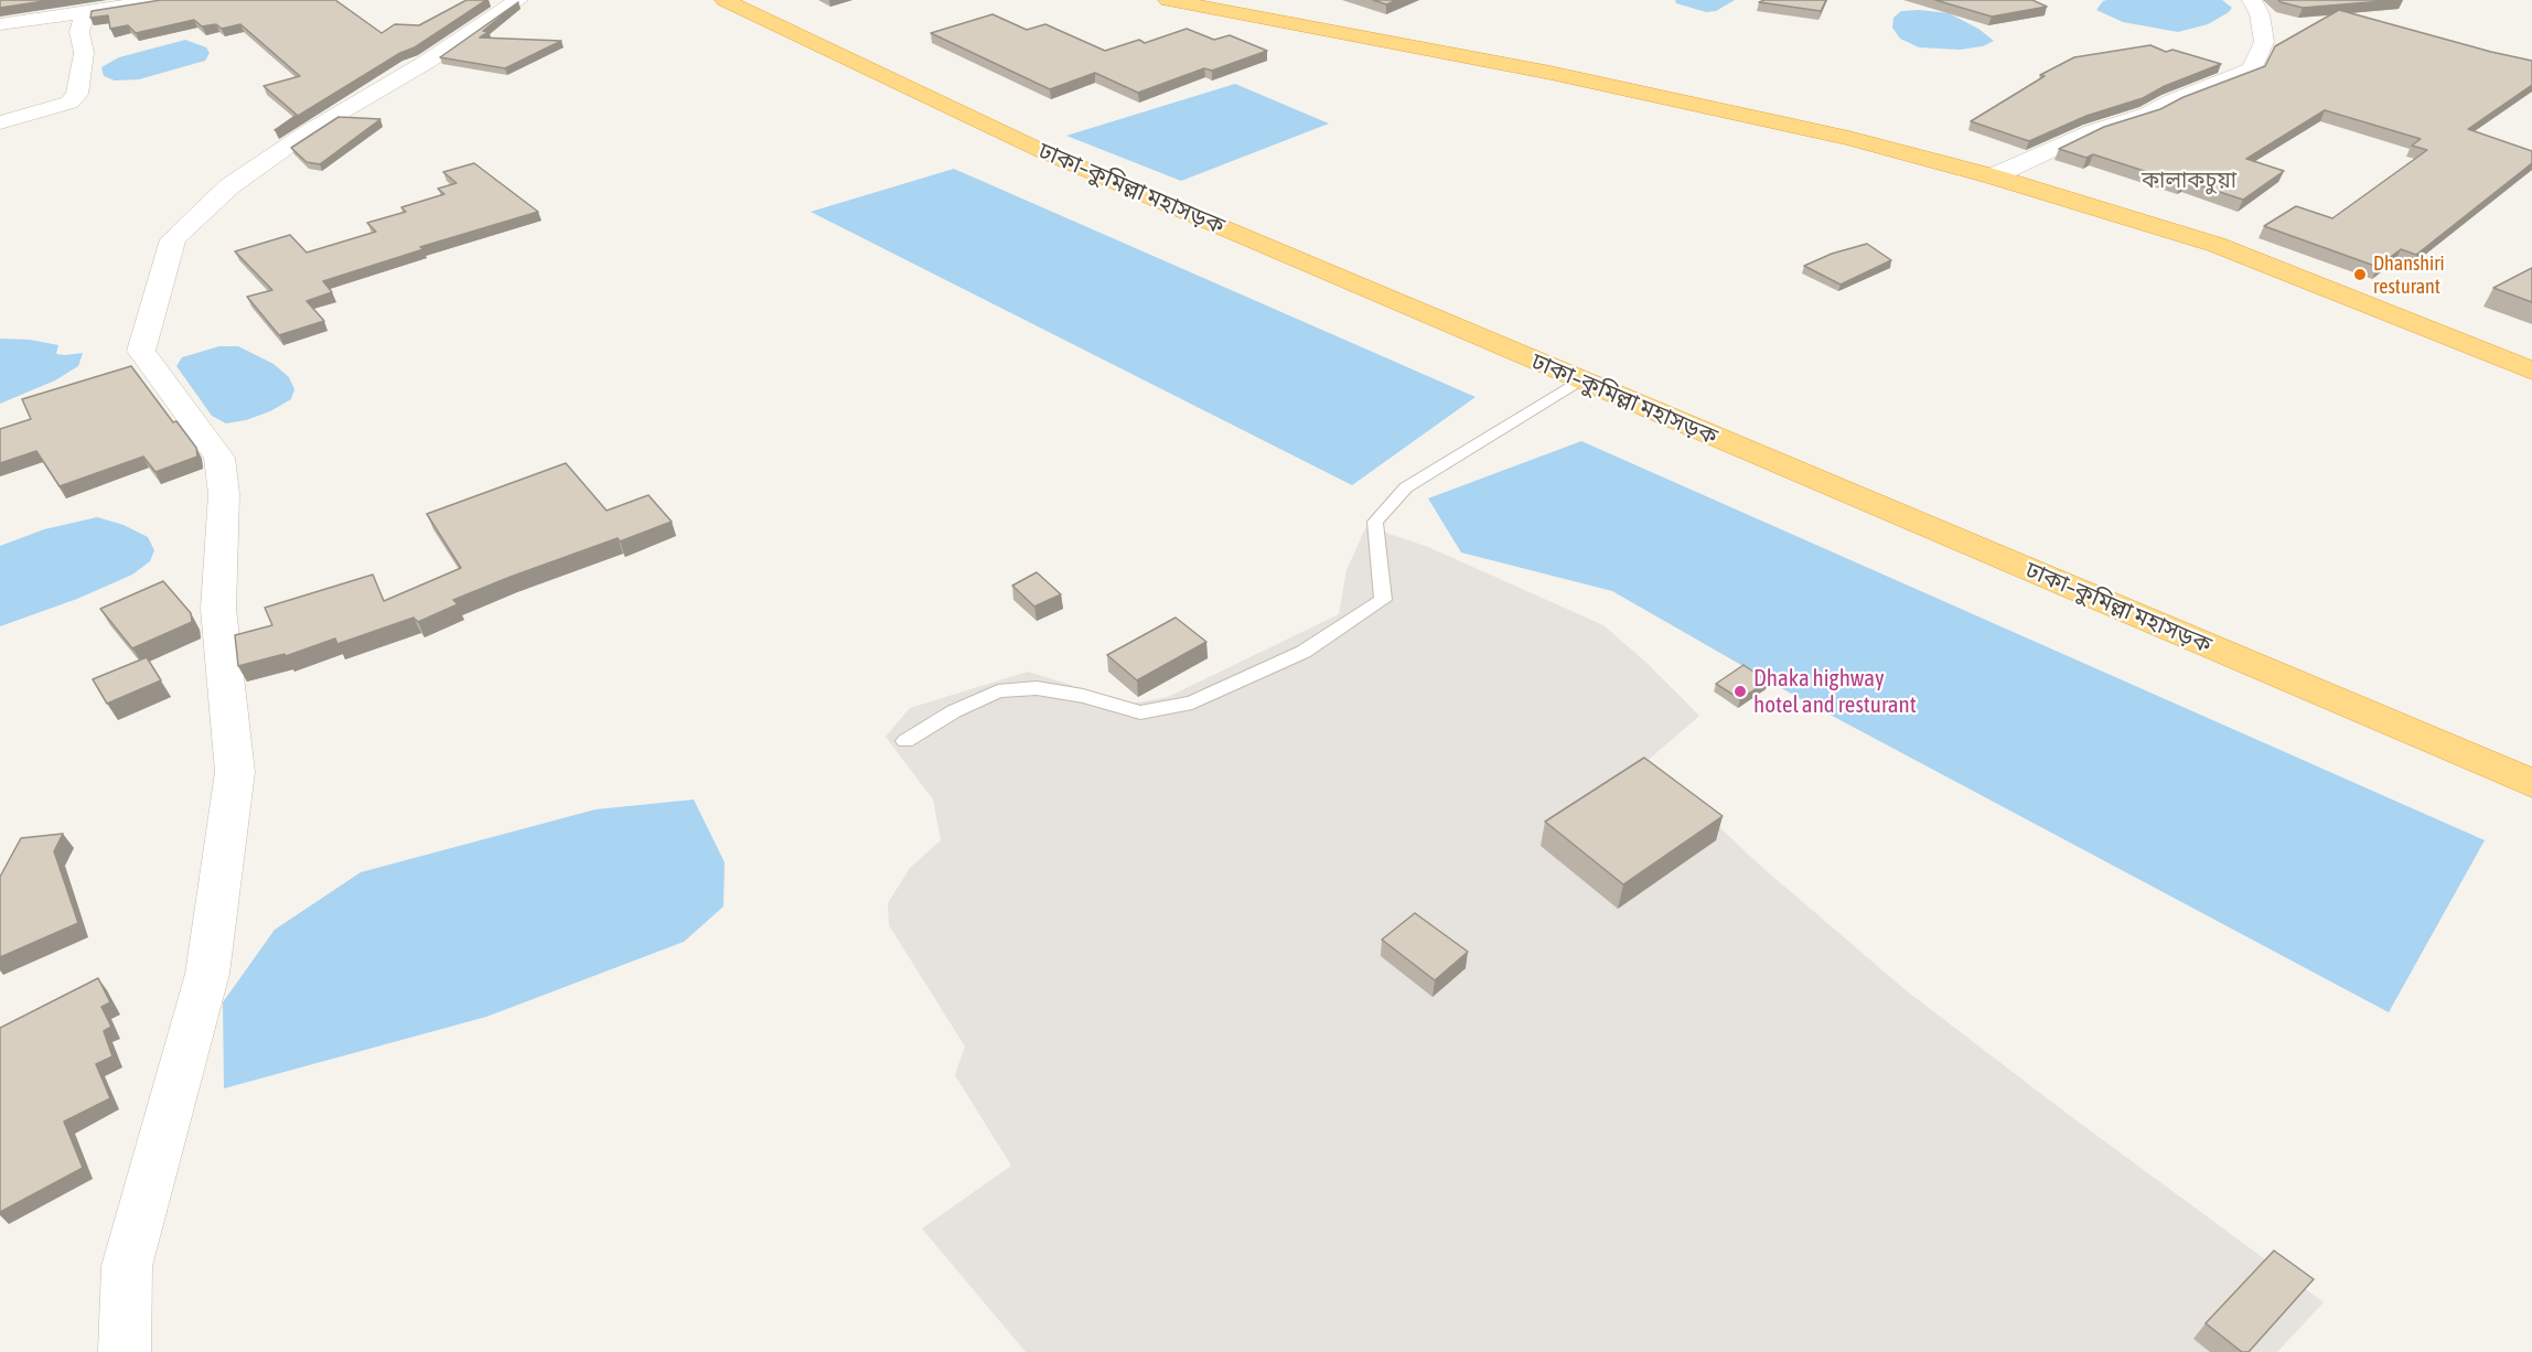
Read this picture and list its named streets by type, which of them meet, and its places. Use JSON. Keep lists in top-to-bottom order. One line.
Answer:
{"streets":{"highway":["ঢাকা–কুমিল্লা মহাসড়ক"]},"districts":["কালাকচুয়া"],"places":["Dhanshiri resturant","Dhaka highway hotel and resturant"]}
